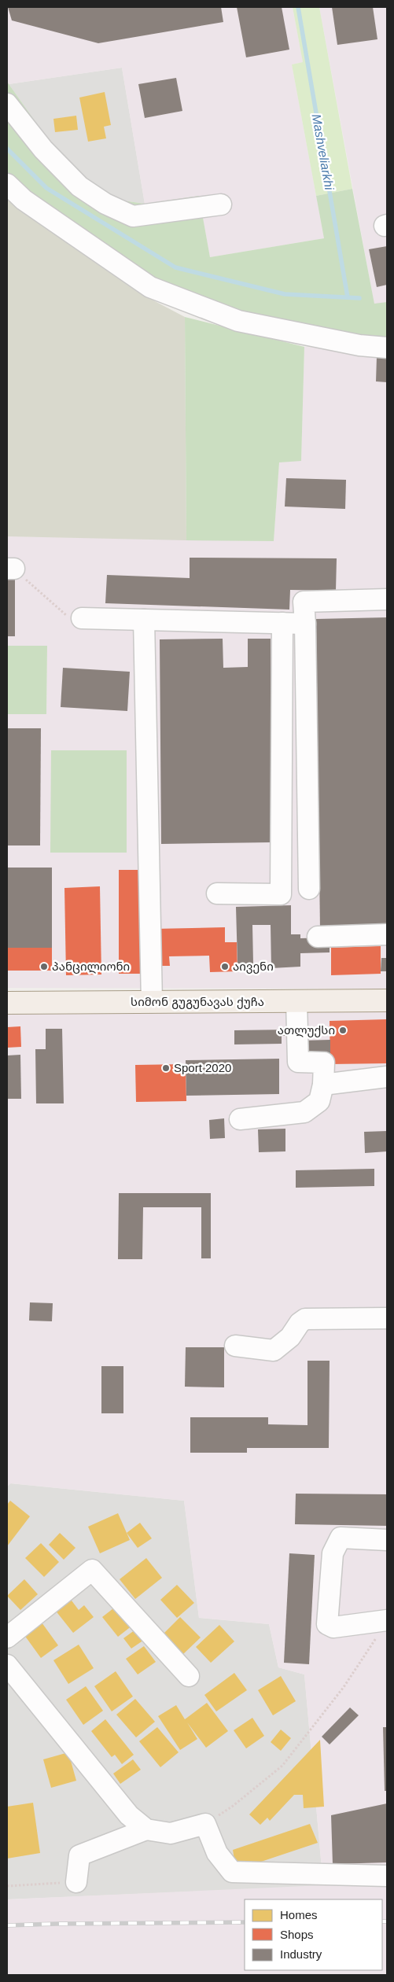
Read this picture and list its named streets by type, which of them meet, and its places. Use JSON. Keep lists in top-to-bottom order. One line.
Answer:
{"streets":{"main road":["სიმონ გუგუნავას ქუჩა"]},"water":["Mashveliarkhi"],"places":["პანცილიონი","აივენი","ათლუქსი","Sport 2020"],"legend":["Homes","Shops","Industry"]}
